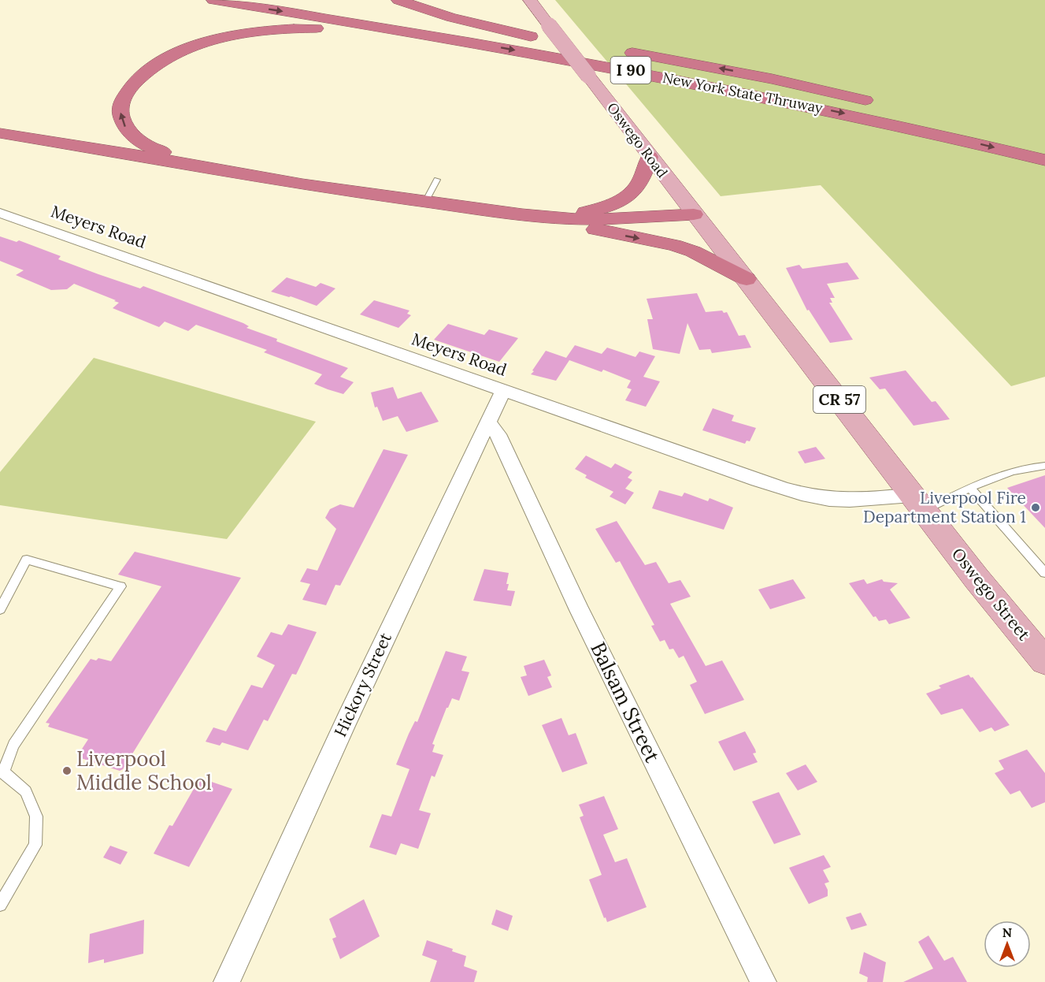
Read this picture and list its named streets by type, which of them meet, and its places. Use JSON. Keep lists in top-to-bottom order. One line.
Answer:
{"streets":{"highway":["I 90","New York State Thruway"],"main road":["Oswego Road","CR 57","Oswego Street"],"street":["Meyers Road","Hickory Street","Balsam Street"]},"crossings":[["Oswego Road","Oswego Street"],["Meyers Road","Oswego Street"],["Meyers Road","Hickory Street"],["Hickory Street","Balsam Street"]],"places":["Liverpool Fire Department Station 1","Liverpool Middle School"],"north":"top"}
